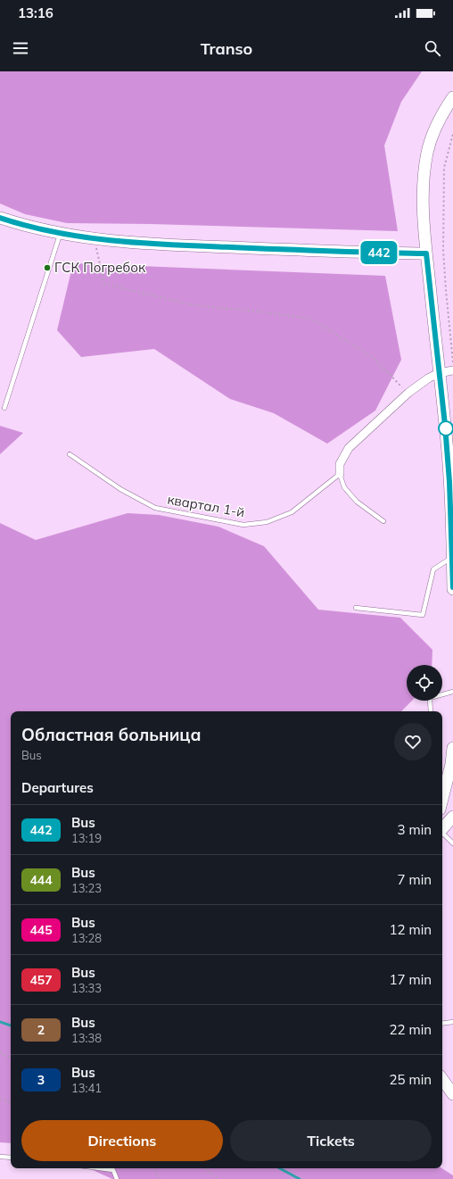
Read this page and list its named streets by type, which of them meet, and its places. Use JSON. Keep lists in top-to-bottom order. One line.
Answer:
{"streets":{"lane":["квартал 1-й"]},"places":["ГСК Погребок"],"lines":["bus line 442"],"page":{"status":"13:16","header":"Transo","on_map":"442","heading":[["Областная больница","Bus"],"Departures"],"list":[{"mark":"442","name":"Bus","note":"13:19","value":"3 min"},{"mark":"444","name":"Bus","note":"13:23","value":"7 min"},{"mark":"445","name":"Bus","note":"13:28","value":"12 min"},{"mark":"457","name":"Bus","note":"13:33","value":"17 min"},{"mark":"2","name":"Bus","note":"13:38","value":"22 min"},{"mark":"3","name":"Bus","note":"13:41","value":"25 min"}],"buttons":["Directions","Tickets"]}}
